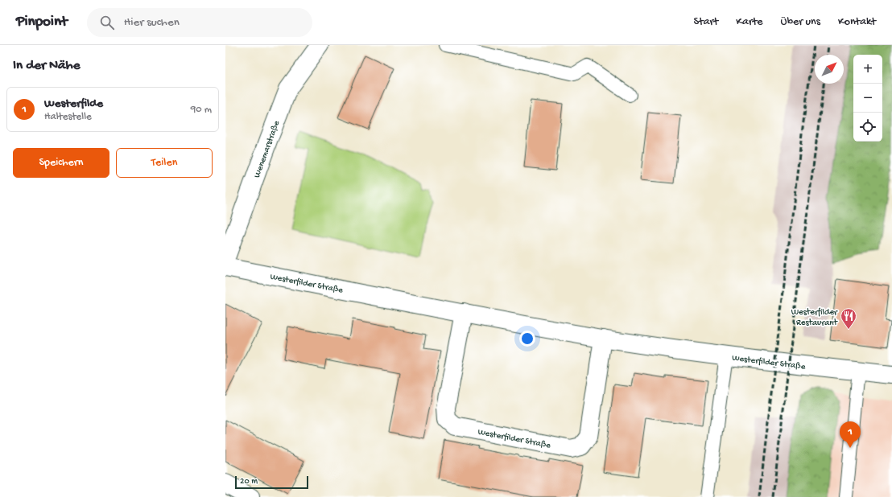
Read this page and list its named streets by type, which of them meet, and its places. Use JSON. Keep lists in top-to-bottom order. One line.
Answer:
{"streets":{"street":["Wenemarstraße","Westerfilder Straße"]},"places":{"restaurant":["Westerfilder Restaurant"]},"scale_bar":"20 m","north":"top right","page":{"header":"Pinpoint","search":"Hier suchen","nav":["Start","Karte","Über uns","Kontakt"],"heading":"In der Nähe","map_buttons":["+","−"],"list":[{"mark":"1","name":"Westerfilde","note":"Haltestelle","value":"90 m"}],"buttons":["Speichern","Teilen"],"pins":"1","scale":"20 m"}}
